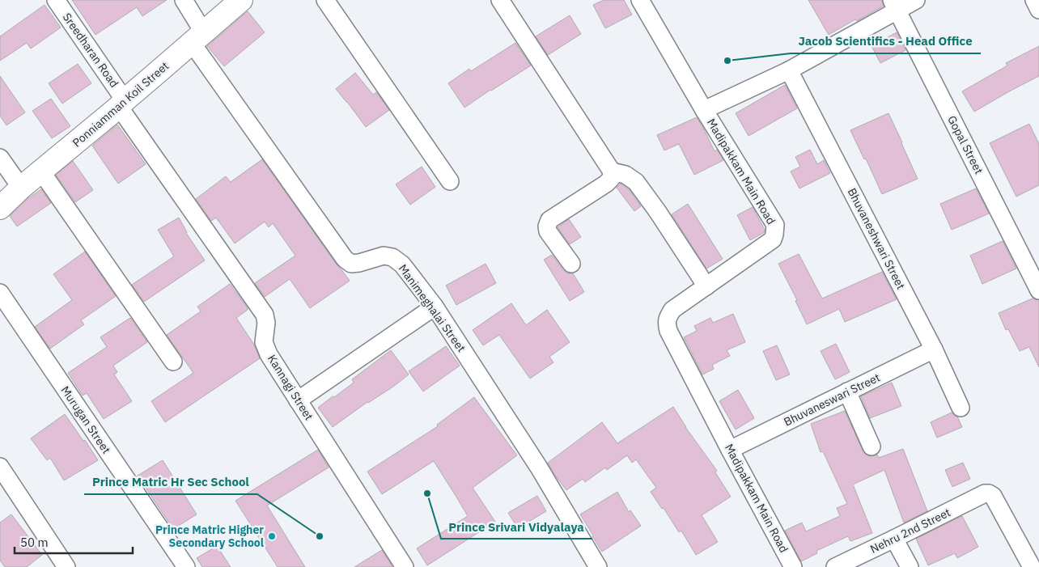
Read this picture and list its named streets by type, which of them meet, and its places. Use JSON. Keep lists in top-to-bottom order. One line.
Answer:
{"streets":{"street":["Sreedharan Road","Ponniamman Koil Street","Gopal Street","Madipakkam Main Road","Bhuvaneshwari Street","Manimeghalai Street","Kannagi Street","Bhuvaneswari Street","Murugan Street","Nehru 2nd Street"]},"crossings":[["Sreedharan Road","Ponniamman Koil Street"],["Sreedharan Road","Kannagi Street"],["Ponniamman Koil Street","Manimeghalai Street"],["Ponniamman Koil Street","Kannagi Street"],["Madipakkam Main Road","Bhuvaneswari Street"],["Bhuvaneshwari Street","Bhuvaneswari Street"]],"places":["Jacob Scientifics - Head Office","Prince Srivari Vidyalaya","Prince Matric Higher Secondary School","Prince Matric Hr Sec School"],"scale_bar":"50 m"}
